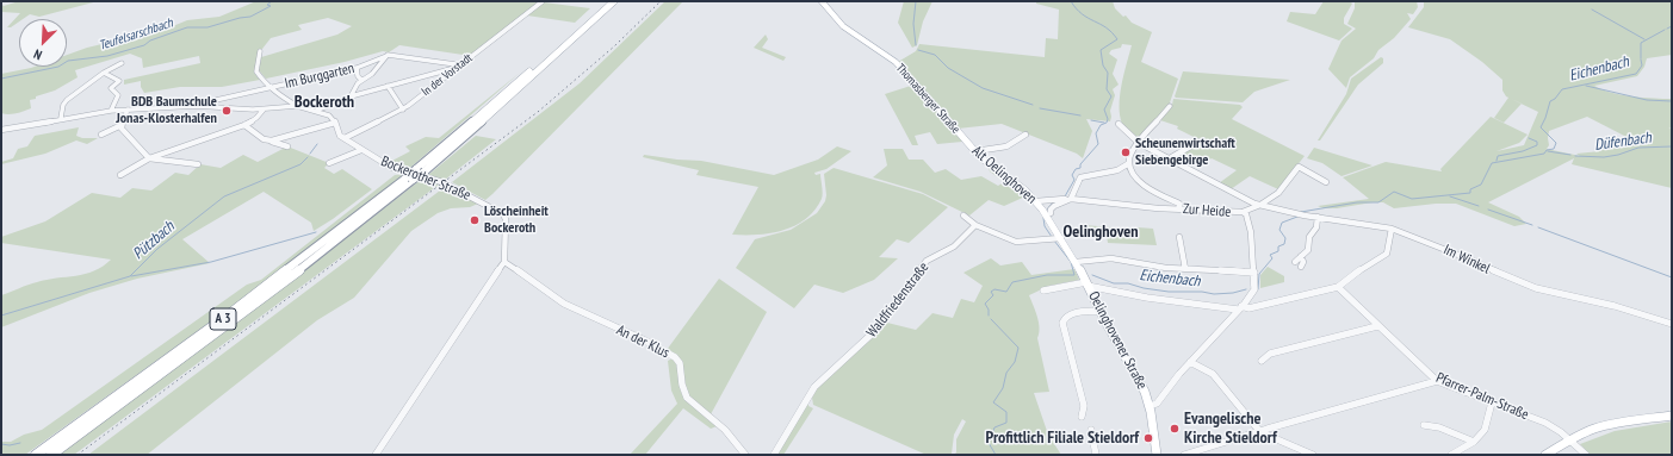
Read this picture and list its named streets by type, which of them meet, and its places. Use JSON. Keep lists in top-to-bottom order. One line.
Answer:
{"streets":{"highway":["A 3"],"main road":["Thomasberger Straße","Alt Oelinghoven","Oelinghovener Straße"],"street":["In der Vorstadt","Im Burggarten","Bockerother Straße","Zur Heide","Im Winkel","Waldfriedenstraße","An der Klus","Pfarrer-Palm-Straße"]},"crossings":[["In der Vorstadt","Bockerother Straße"],["Im Burggarten","Bockerother Straße"],["Thomasberger Straße","Alt Oelinghoven"],["Alt Oelinghoven","Zur Heide"],["Alt Oelinghoven","Oelinghovener Straße"],["Bockerother Straße","An der Klus"],["Zur Heide","Im Winkel"]],"districts":["Bockeroth","Oelinghoven"],"water":["Teufelsarschbach","Eichenbach","Düfenbach","Pützbach"],"places":["BDB Baumschule Jonas-Klosterhalfen","Scheunenwirtschaft Siebengebirge","Löscheinheit Bockeroth","Evangelische Kirche Stieldorf","Profittlich Filiale Stieldorf"],"north":"bottom left"}
